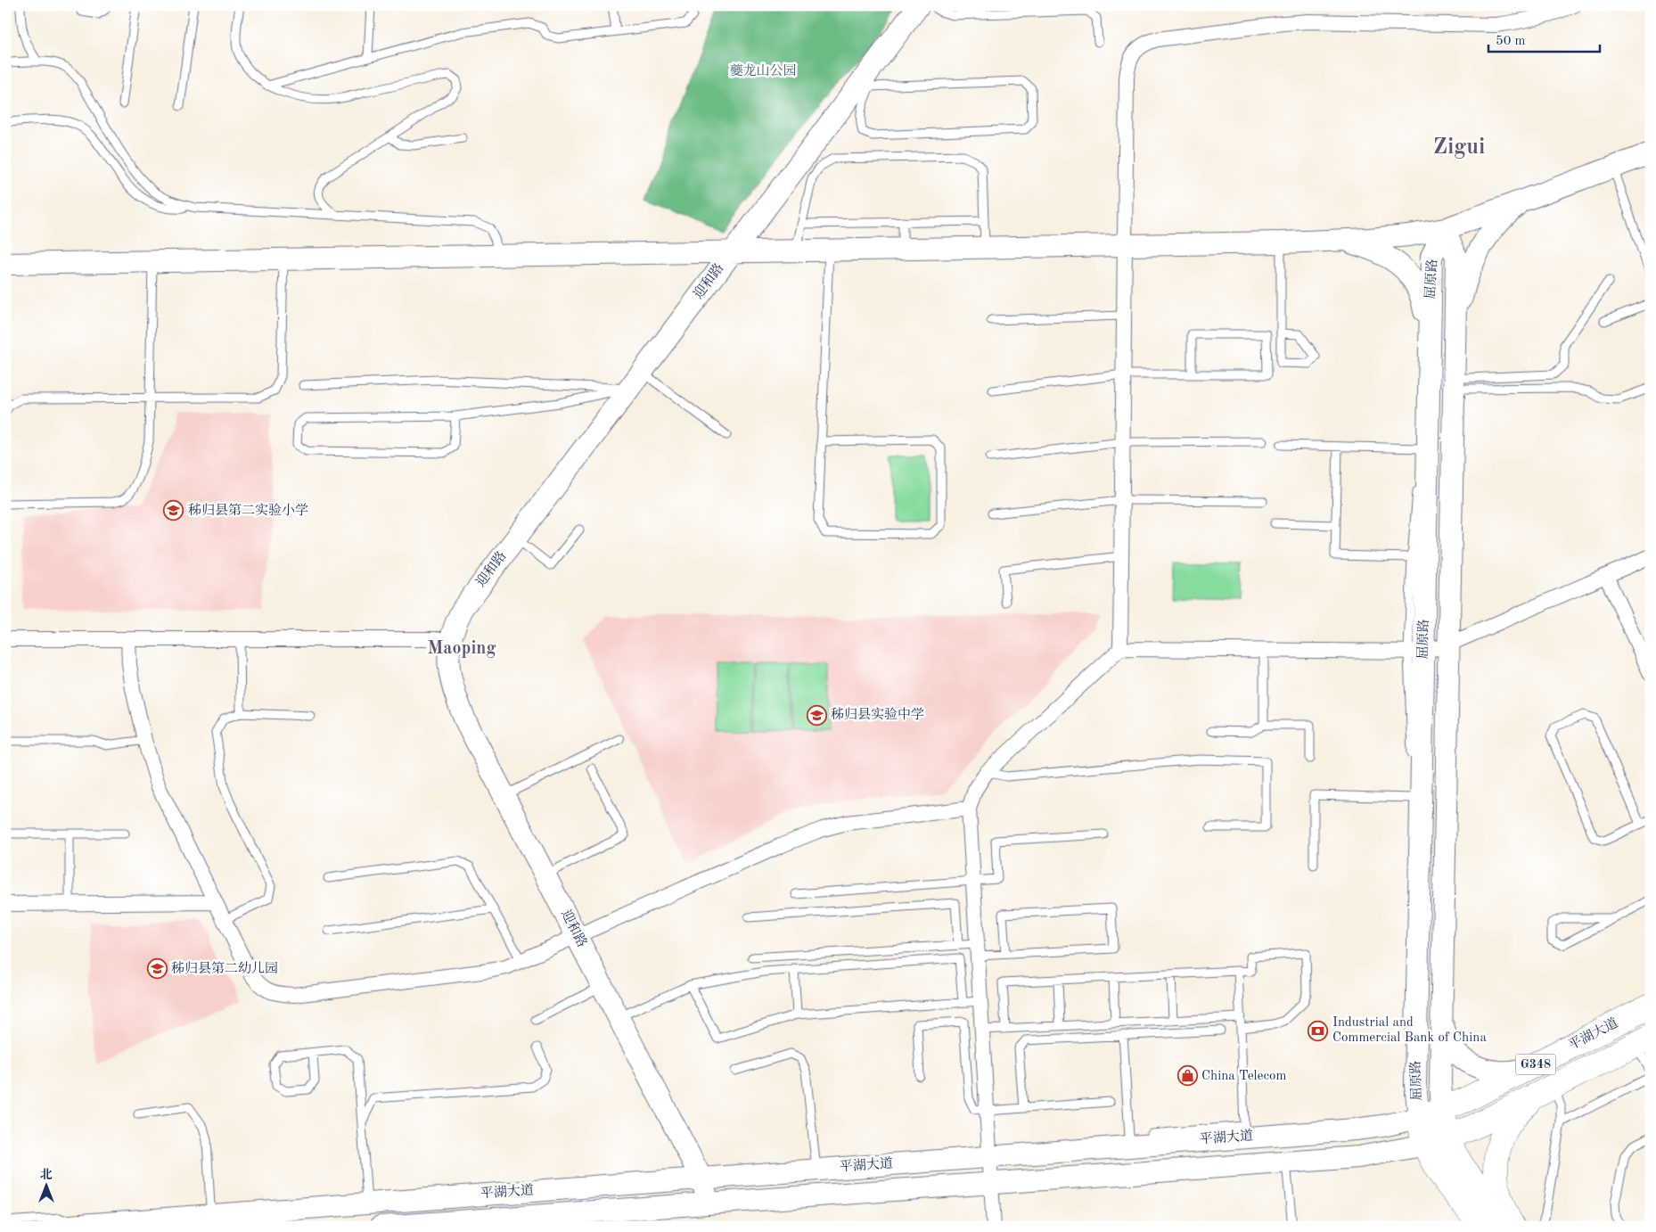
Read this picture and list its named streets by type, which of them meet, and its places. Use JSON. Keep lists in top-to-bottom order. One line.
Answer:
{"streets":{"highway":["屈原路","平湖大道","G348"],"main road":["迎和路"]},"crossings":[["屈原路","平湖大道"],["迎和路","平湖大道"]],"districts":["Zigui","Maoping"],"parks":["夔龙山公园"],"places":{"school or university":["秭归县第二实验小学","秭归县实验中学","秭归县第二幼儿园"],"bank":["Industrial and Commercial Bank of China"],"shop":["China Telecom"]},"scale_bar":"50 m","north":"top"}
